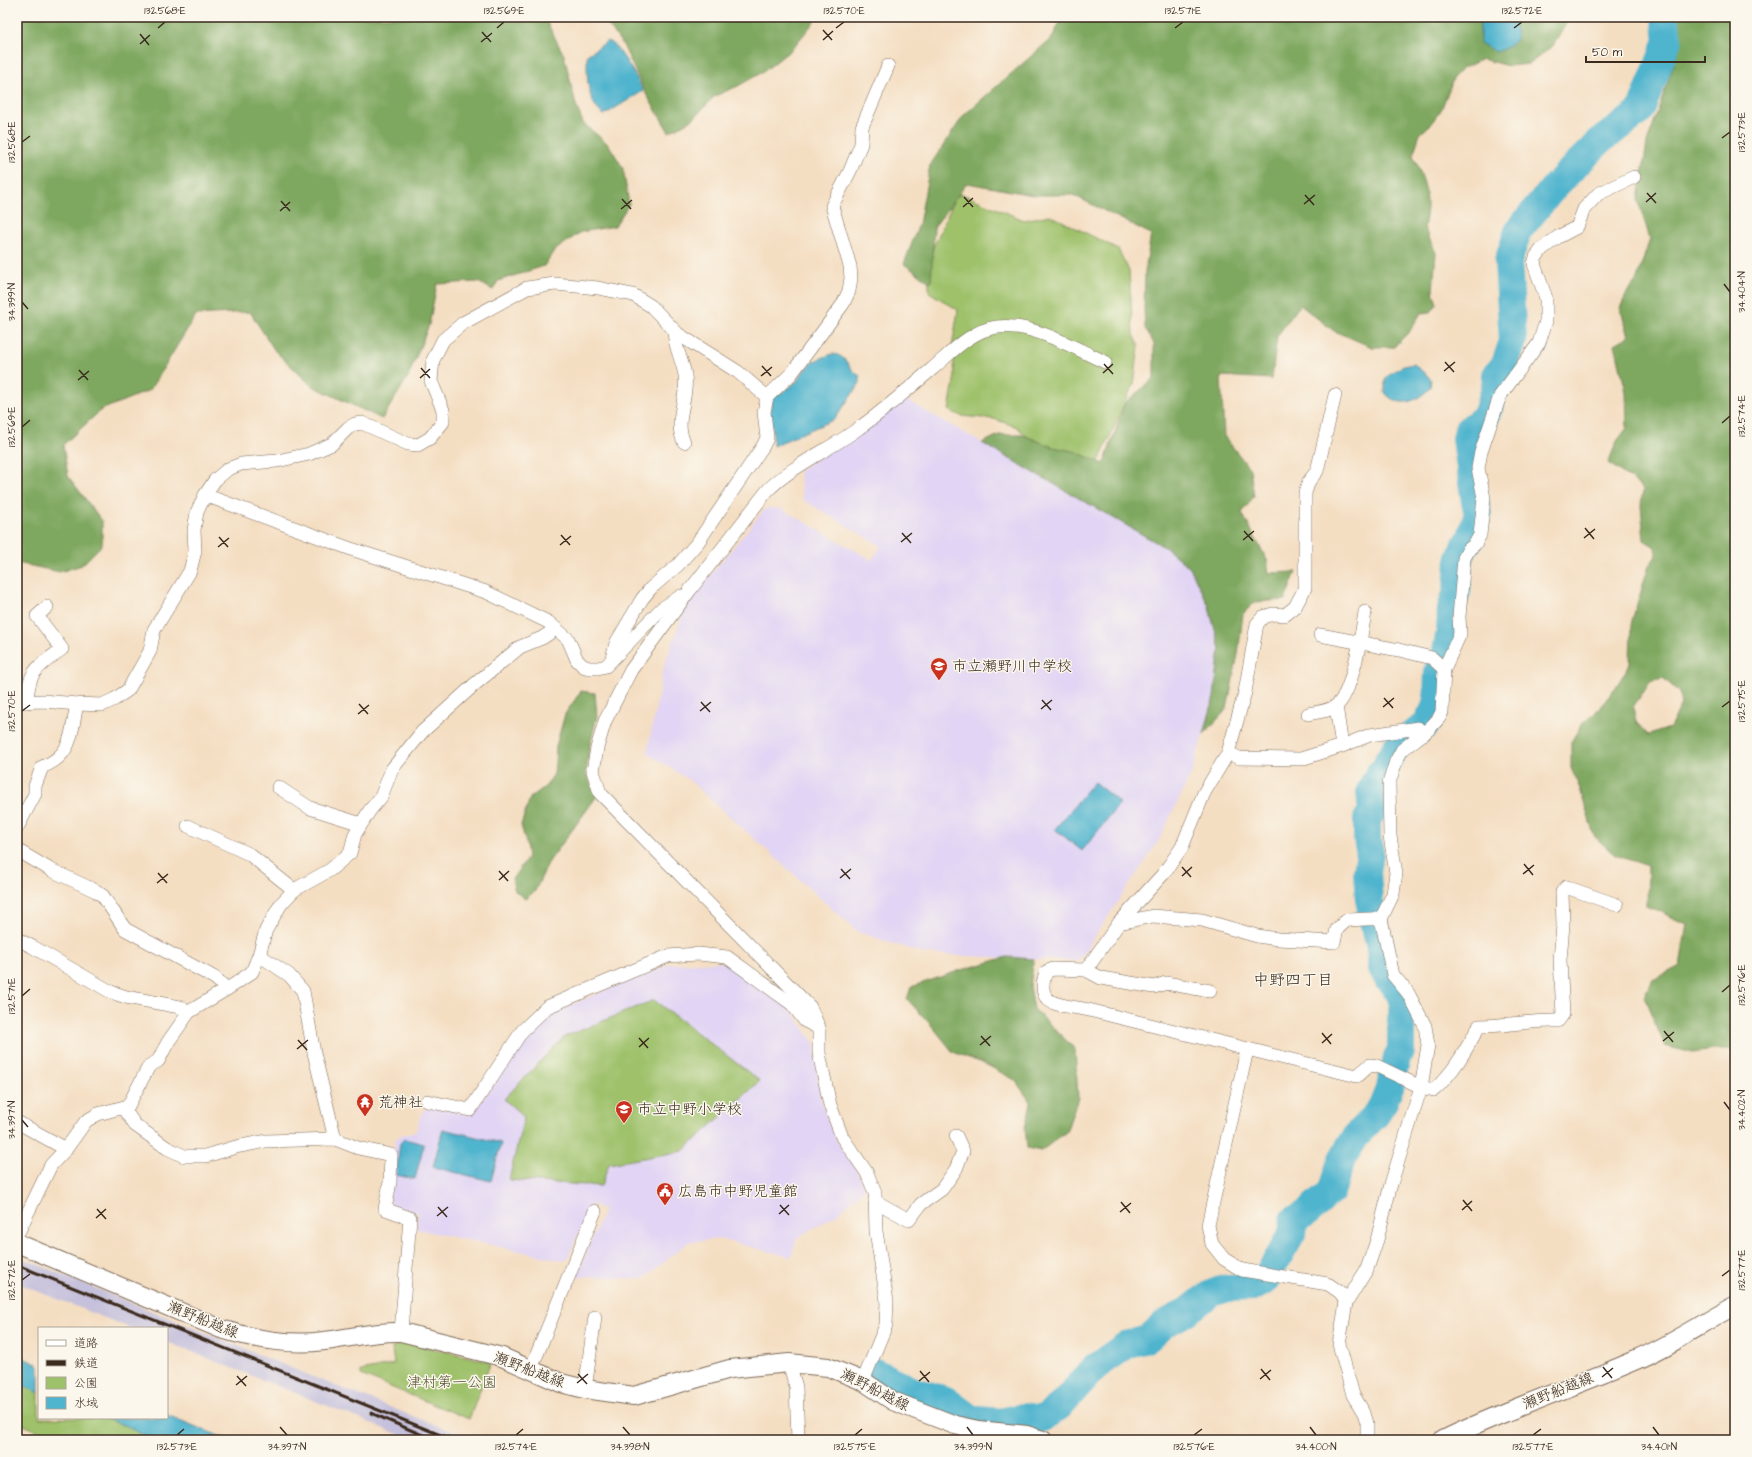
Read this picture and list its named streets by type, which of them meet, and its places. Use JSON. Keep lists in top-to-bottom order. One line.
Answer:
{"streets":{"main road":["瀬野船越線"]},"districts":["中野四丁目"],"parks":["津村第一公園"],"places":{"school or university":["市立瀬野川中学校","市立中野小学校"],"temple":["荒神社"],"public building":["広島市中野児童館"]},"legend":["道路","鉄道","公園","水域"],"scale_bar":"50 m","coordinates":["132.568°E","132.569°E","132.570°E","132.571°E","132.572°E","132.573°E","34.404°N","34.399°N","132.574°E","132.575°E","132.576°E","34.402°N","34.397°N","132.577°E","34.398°N","34.400°N","34.401°N"]}
